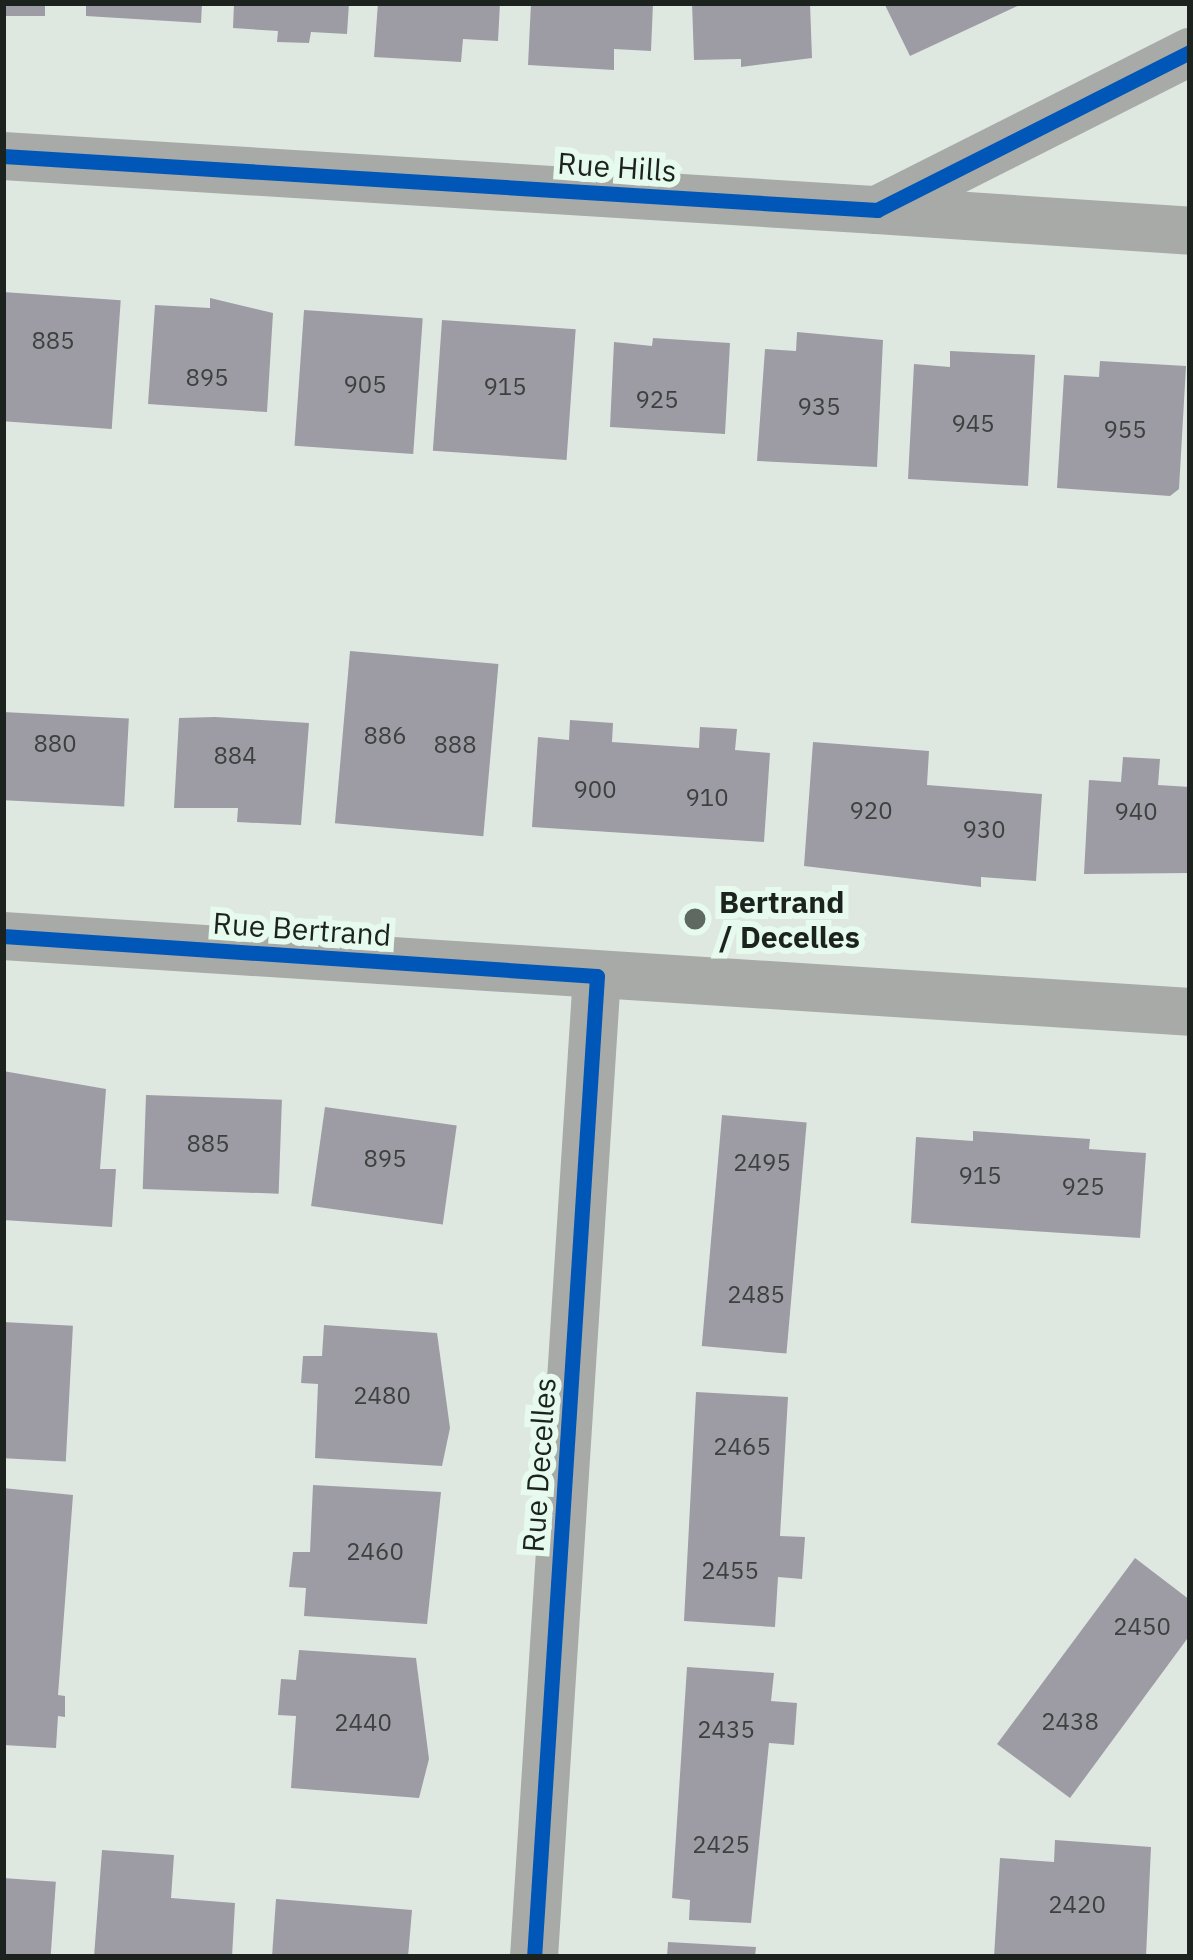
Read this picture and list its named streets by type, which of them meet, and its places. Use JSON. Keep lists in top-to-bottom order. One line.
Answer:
{"streets":{"street":["Rue Hills","Rue Bertrand","Rue Decelles"]},"crossings":[["Rue Bertrand","Rue Decelles"]],"places":["Bertrand / Decelles"],"house_numbers":["885","895","905","915","925","935","945","955","886","880","888","884","900","910","920","940","930","885","895","2495","915","925","2485","2480","2465","2460","2455","2450","2438","2440","2435","2425","2420"]}
